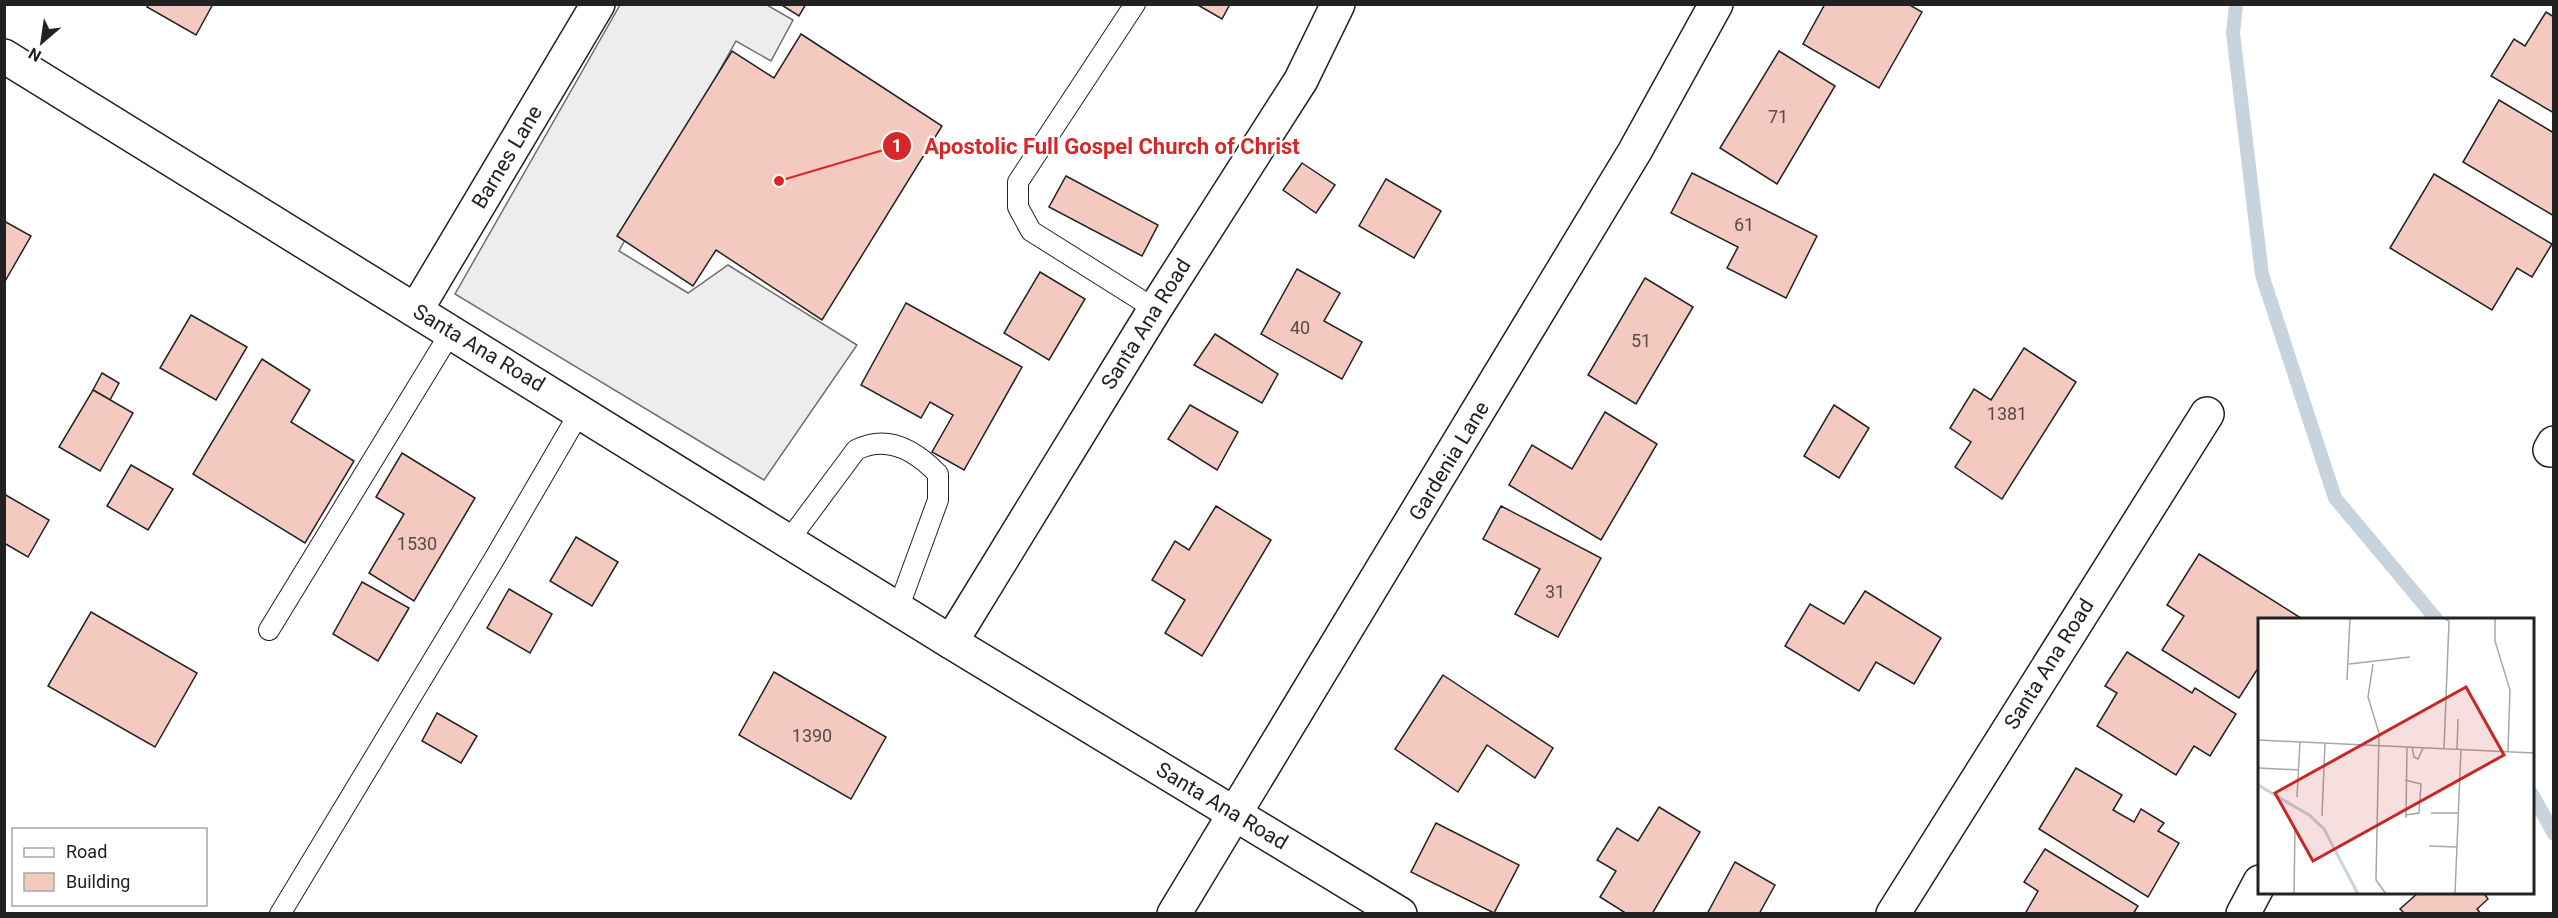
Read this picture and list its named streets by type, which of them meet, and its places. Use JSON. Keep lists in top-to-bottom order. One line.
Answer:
{"streets":{"street":["Barnes Lane","Santa Ana Road","Gardenia Lane"]},"crossings":[["Barnes Lane","Santa Ana Road"],["Santa Ana Road","Gardenia Lane"]],"places":["Apostolic Full Gospel Church of Christ"],"house_numbers":["71","61","40","51","1381","1530","31","1390"],"legend":["Road","Building"],"north":"bottom left"}
